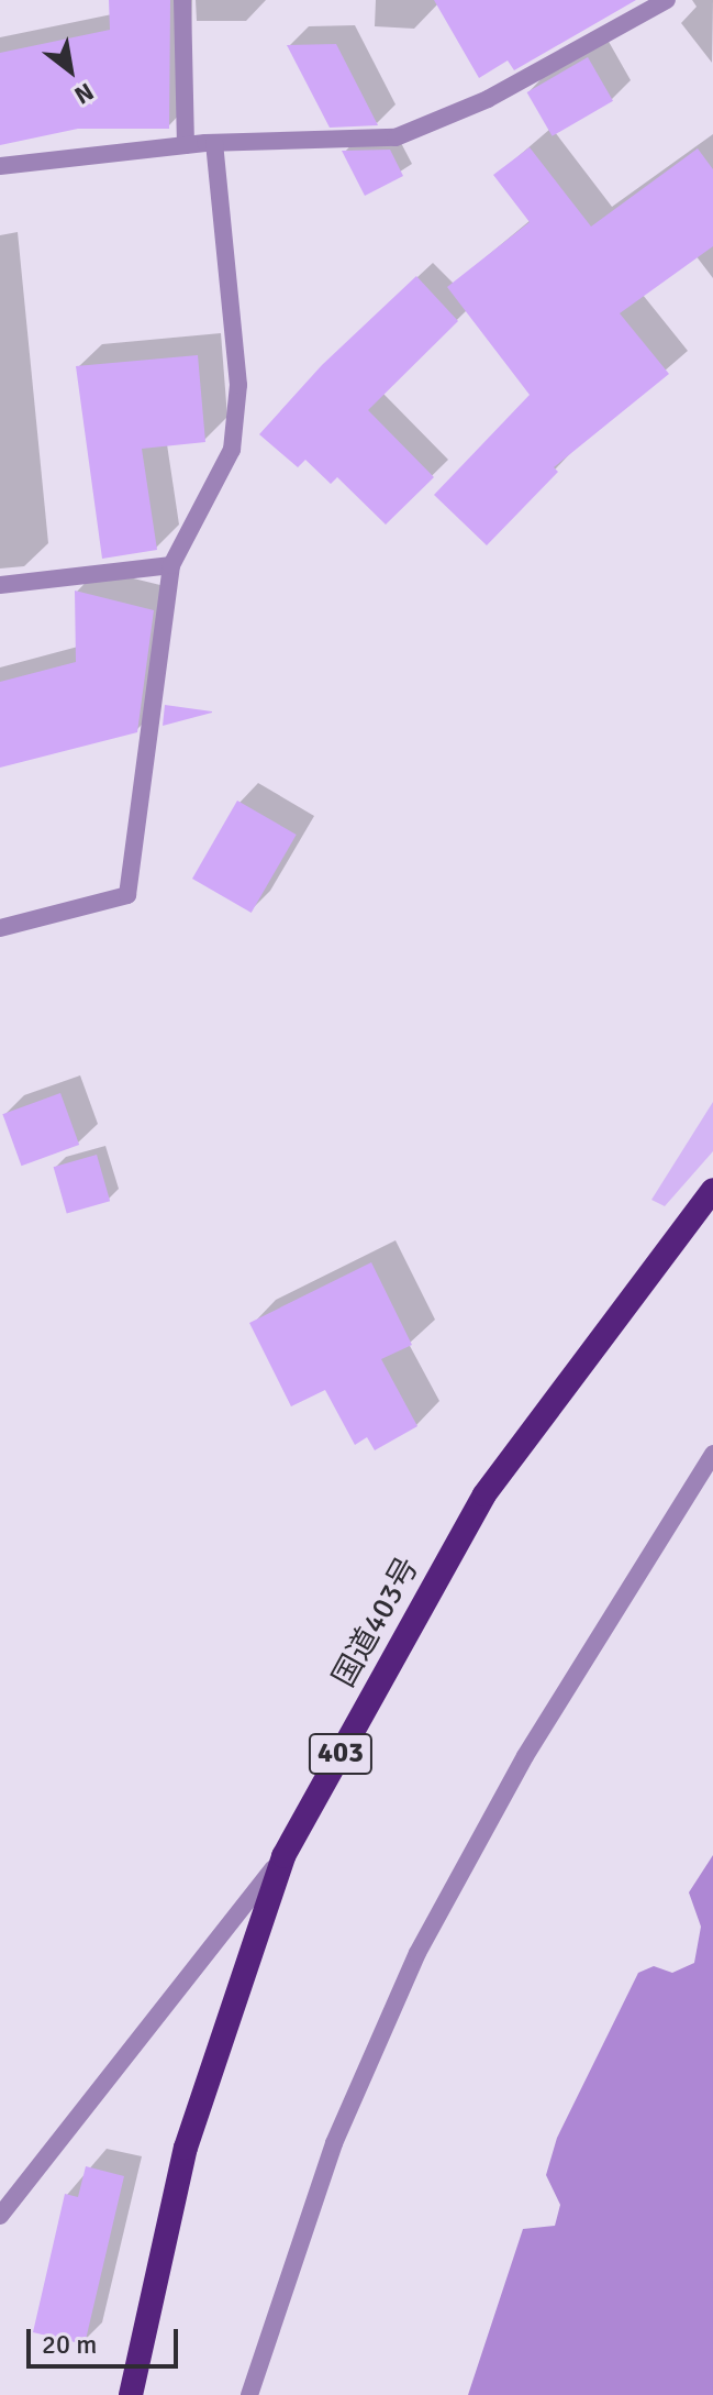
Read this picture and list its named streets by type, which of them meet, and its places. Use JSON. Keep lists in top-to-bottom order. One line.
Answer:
{"streets":{"highway":["国道403号","403"]},"scale_bar":"20 m","north":"bottom right"}
